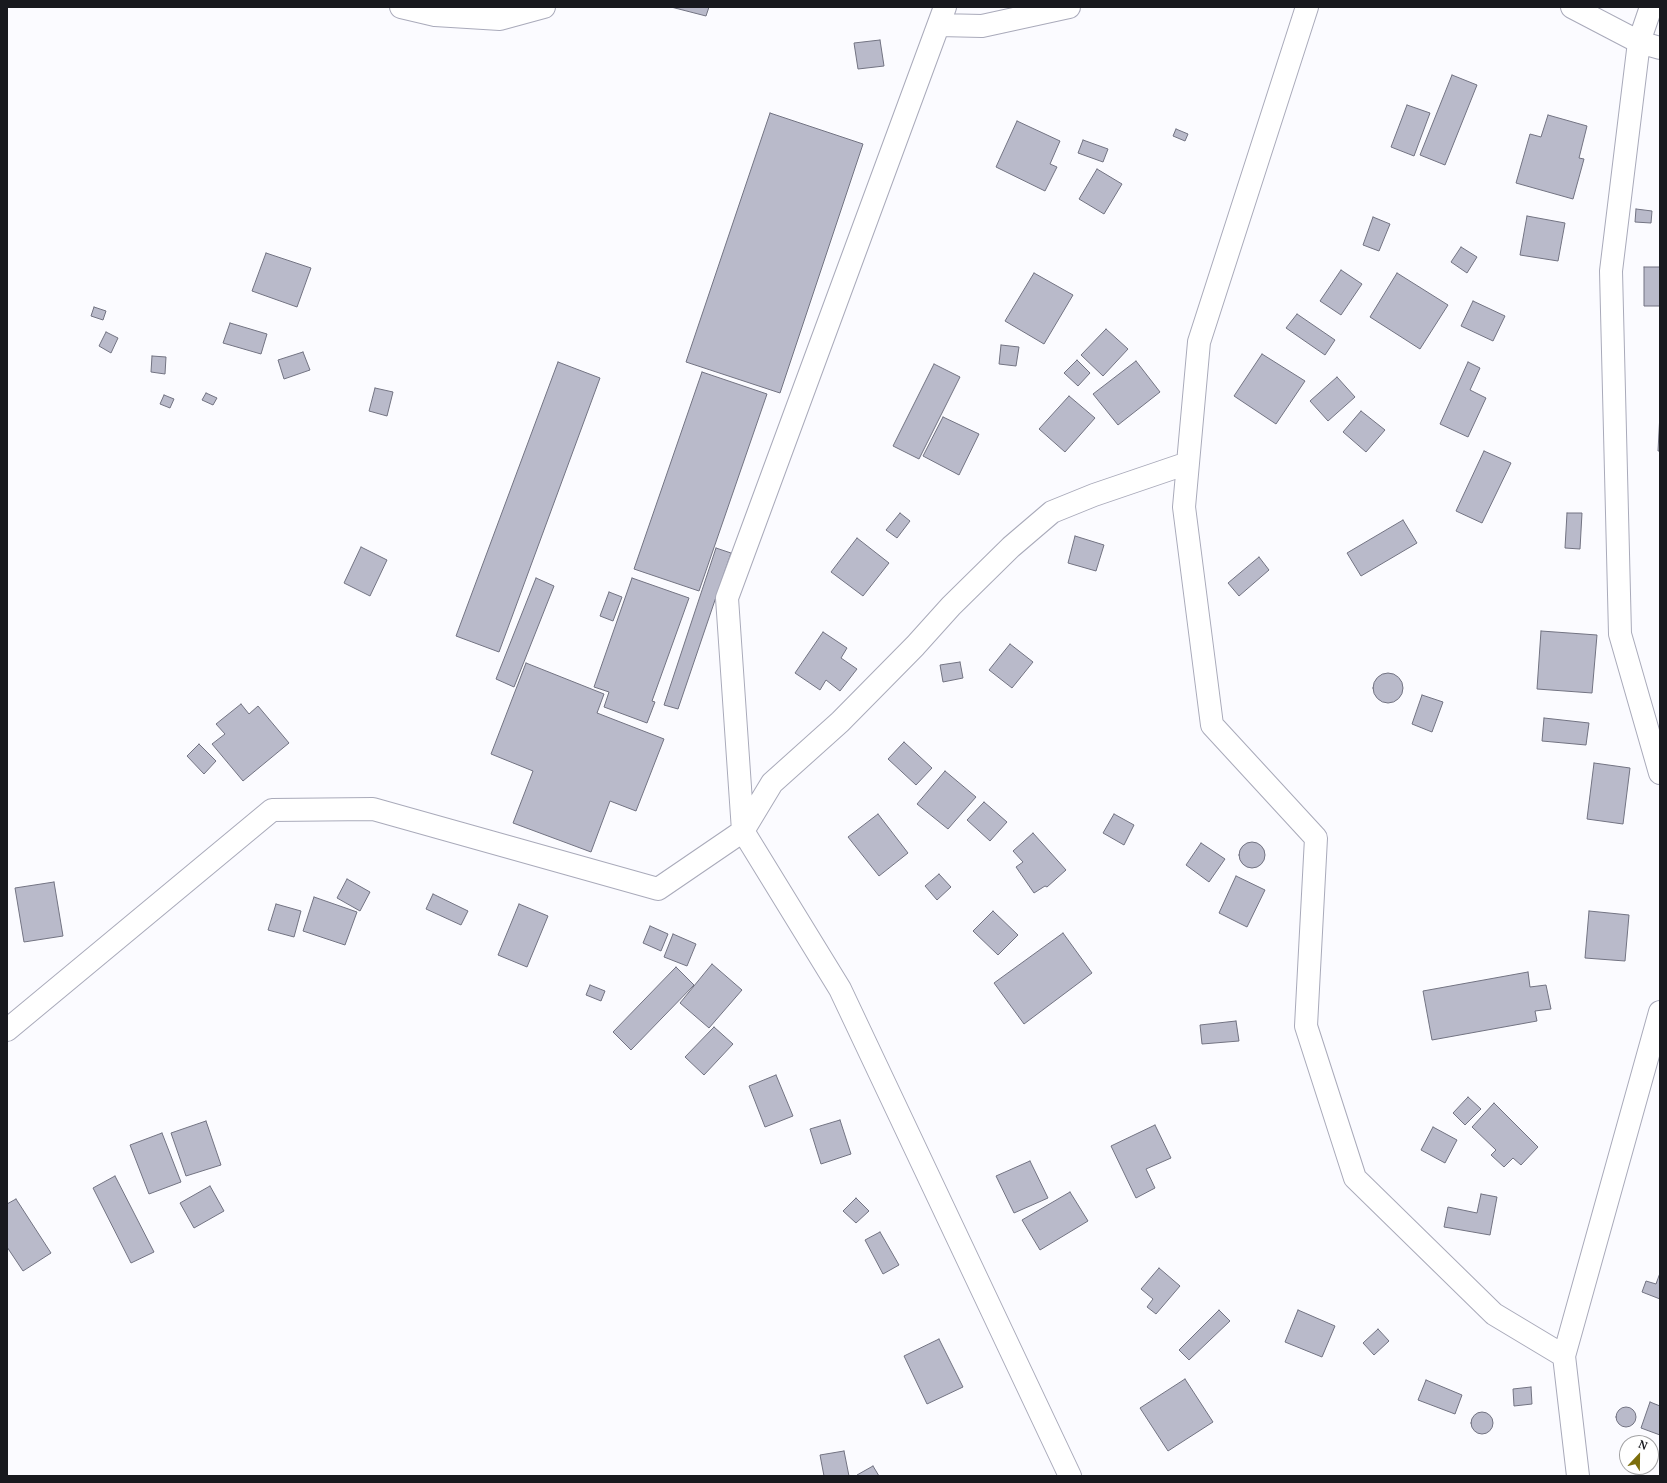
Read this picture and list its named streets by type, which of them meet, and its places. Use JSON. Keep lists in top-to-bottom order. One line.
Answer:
{"north":"top"}
